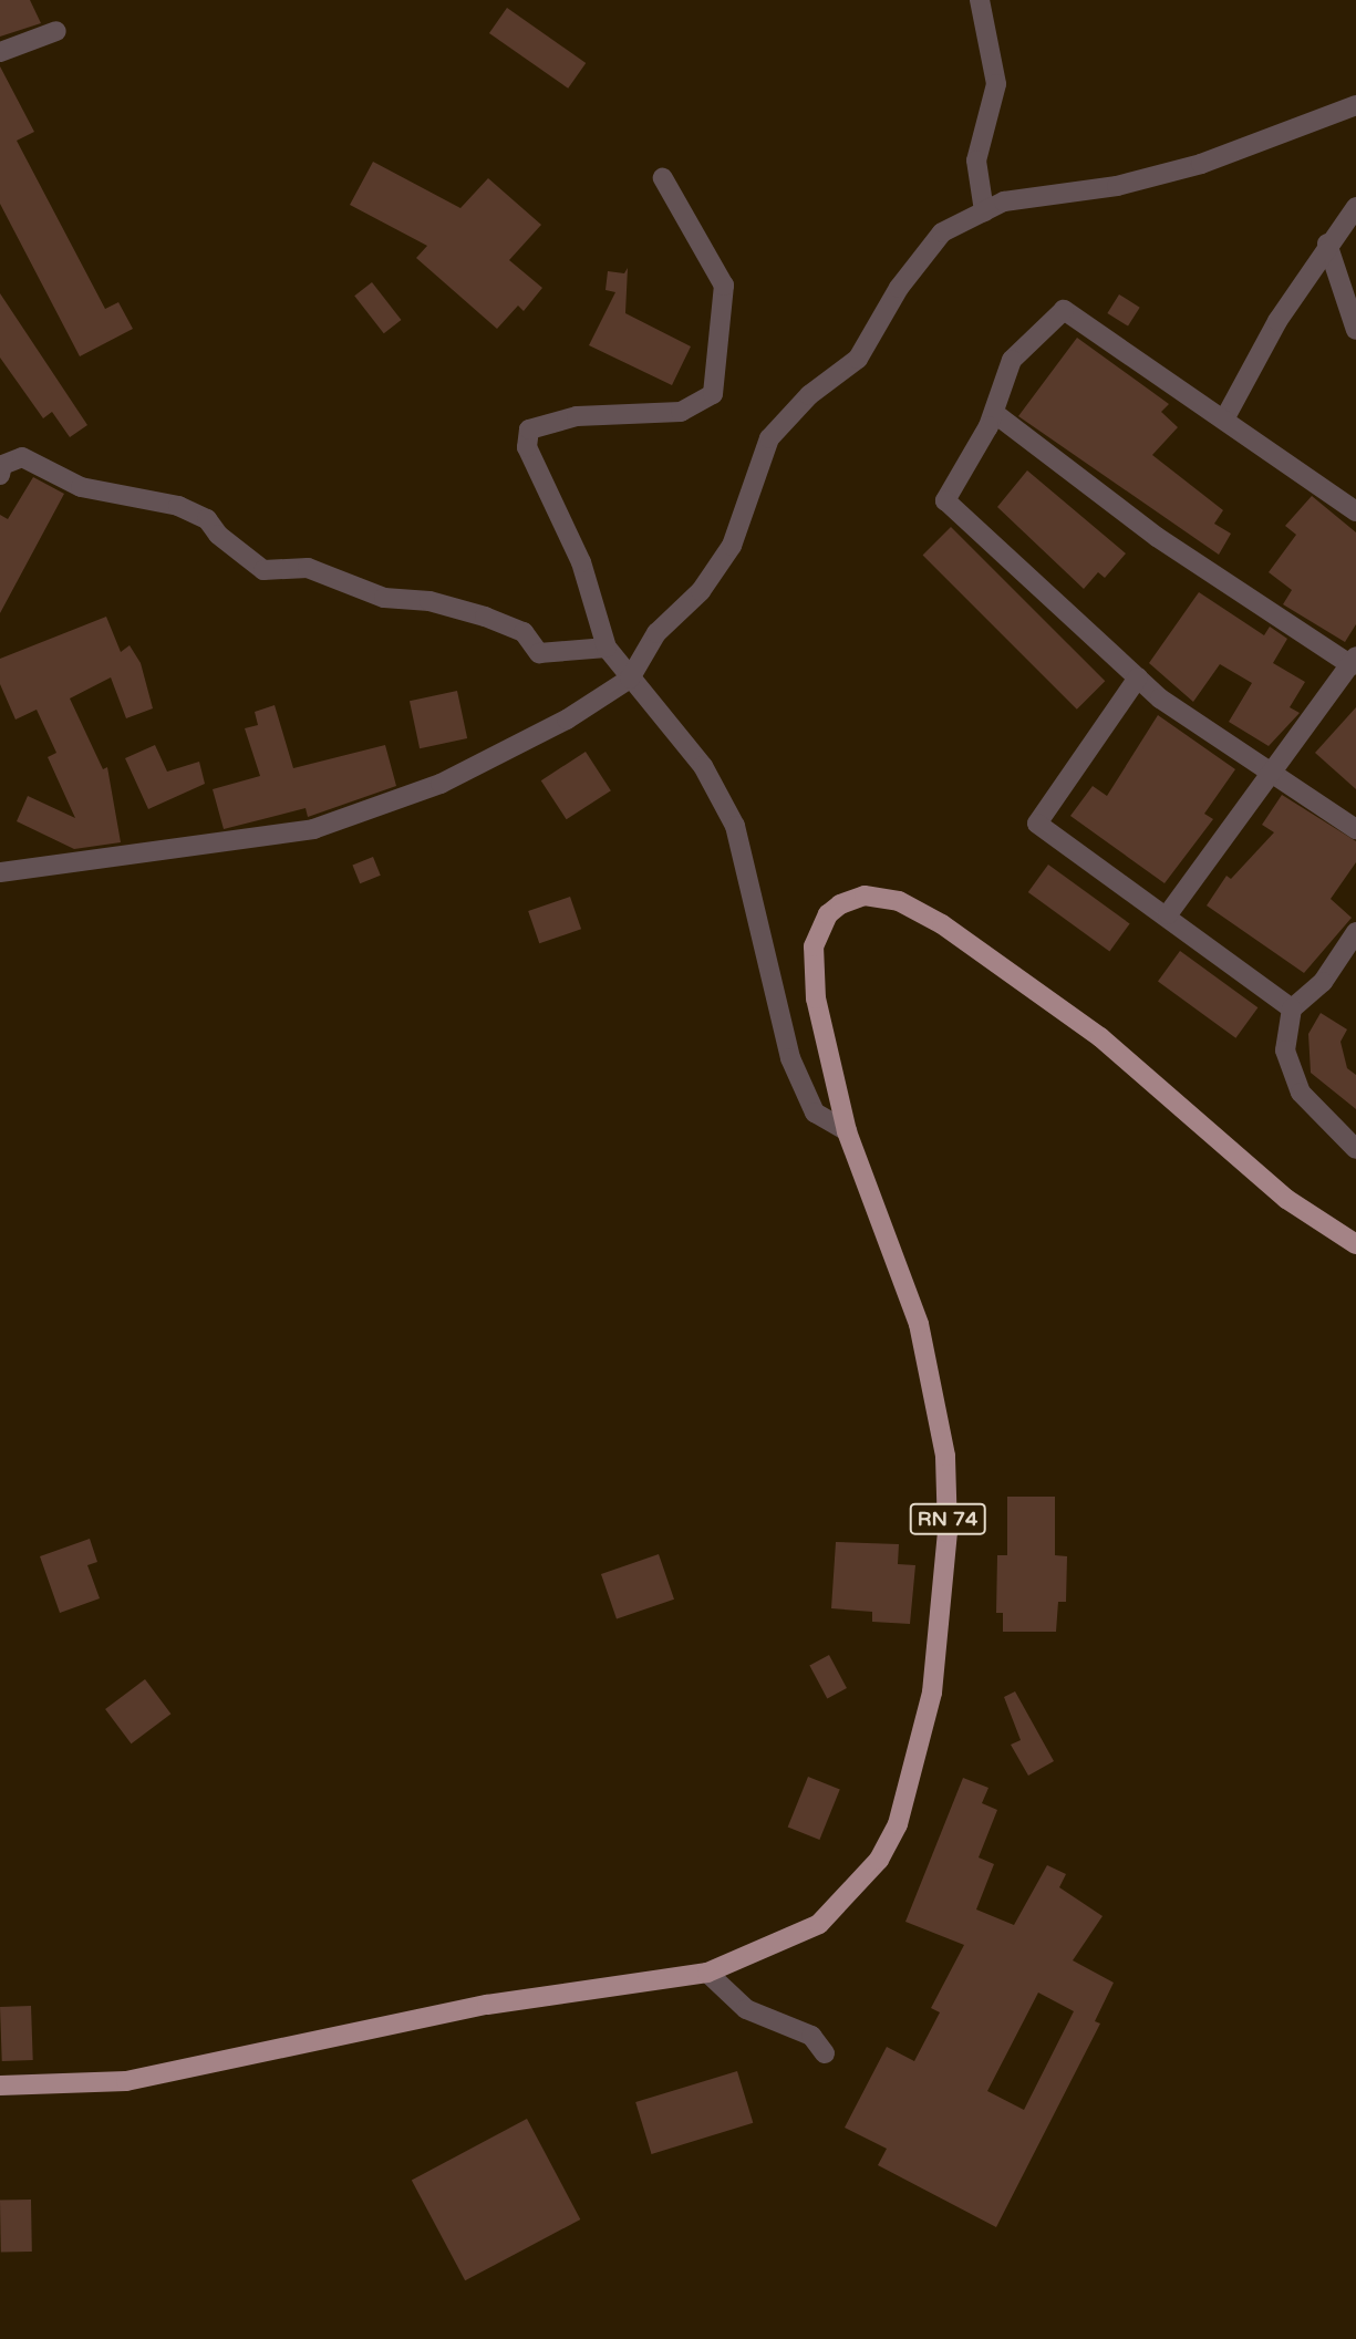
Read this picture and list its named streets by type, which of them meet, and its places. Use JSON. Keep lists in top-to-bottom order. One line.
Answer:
{"streets":{"main road":["RN 74"]}}
